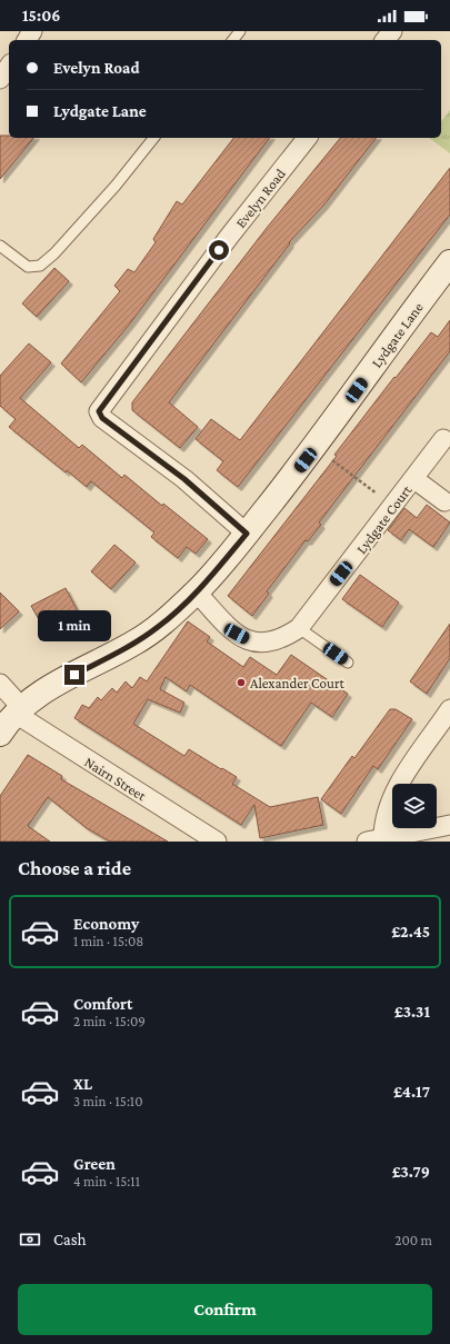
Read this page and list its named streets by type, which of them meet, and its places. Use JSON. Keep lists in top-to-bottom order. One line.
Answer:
{"streets":{"street":["Evelyn Road","Lydgate Lane","Lydgate Court","Nairn Street"]},"crossings":[["Evelyn Road","Lydgate Lane"],["Lydgate Lane","Lydgate Court"],["Lydgate Lane","Nairn Street"]],"places":["Alexander Court"],"page":{"status":"15:06","banner":["Evelyn Road","Lydgate Lane"],"bubble":"1 min","heading":"Choose a ride","list":[{"name":"Economy","note":"1 min · 15:08","value":"£2.45"},{"name":"Comfort","note":"2 min · 15:09","value":"£3.31"},{"name":"XL","note":"3 min · 15:10","value":"£4.17"},{"name":"Green","note":"4 min · 15:11","value":"£3.79"}],"pay":["Cash","200 m"],"buttons":"Confirm"}}
